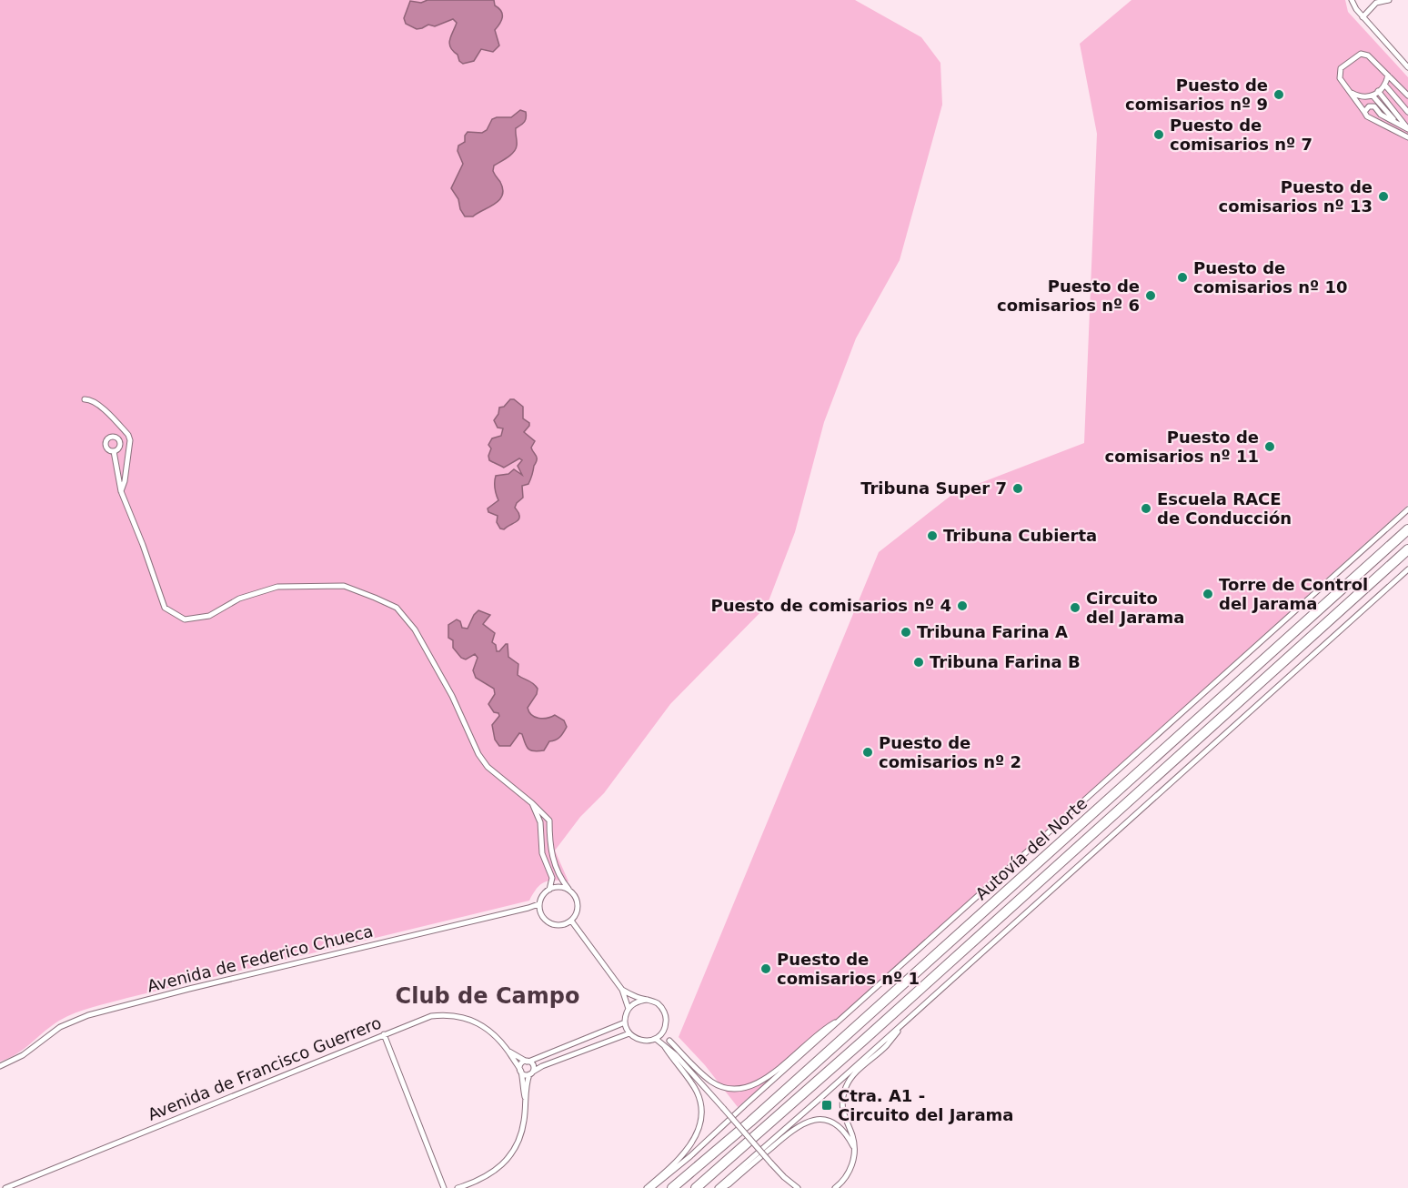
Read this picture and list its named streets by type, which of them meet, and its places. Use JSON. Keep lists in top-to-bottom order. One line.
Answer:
{"streets":{"highway":["Autovía del Norte"],"street":["Avenida de Federico Chueca","Avenida de Francisco Guerrero"]},"districts":["Club de Campo"],"places":{"other":["Puesto de comisarios nº 9","Puesto de comisarios nº 7","Puesto de comisarios nº 13","Puesto de comisarios nº 10","Puesto de comisarios nº 6","Puesto de comisarios nº 11","Tribuna Super 7","Escuela RACE de Conducción","Tribuna Cubierta","Torre de Control del Jarama","Puesto de comisarios nº 4","Circuito del Jarama","Tribuna Farina A","Tribuna Farina B","Puesto de comisarios nº 2","Puesto de comisarios nº 1"],"transit":["Ctra. A1 - Circuito del Jarama"]}}
